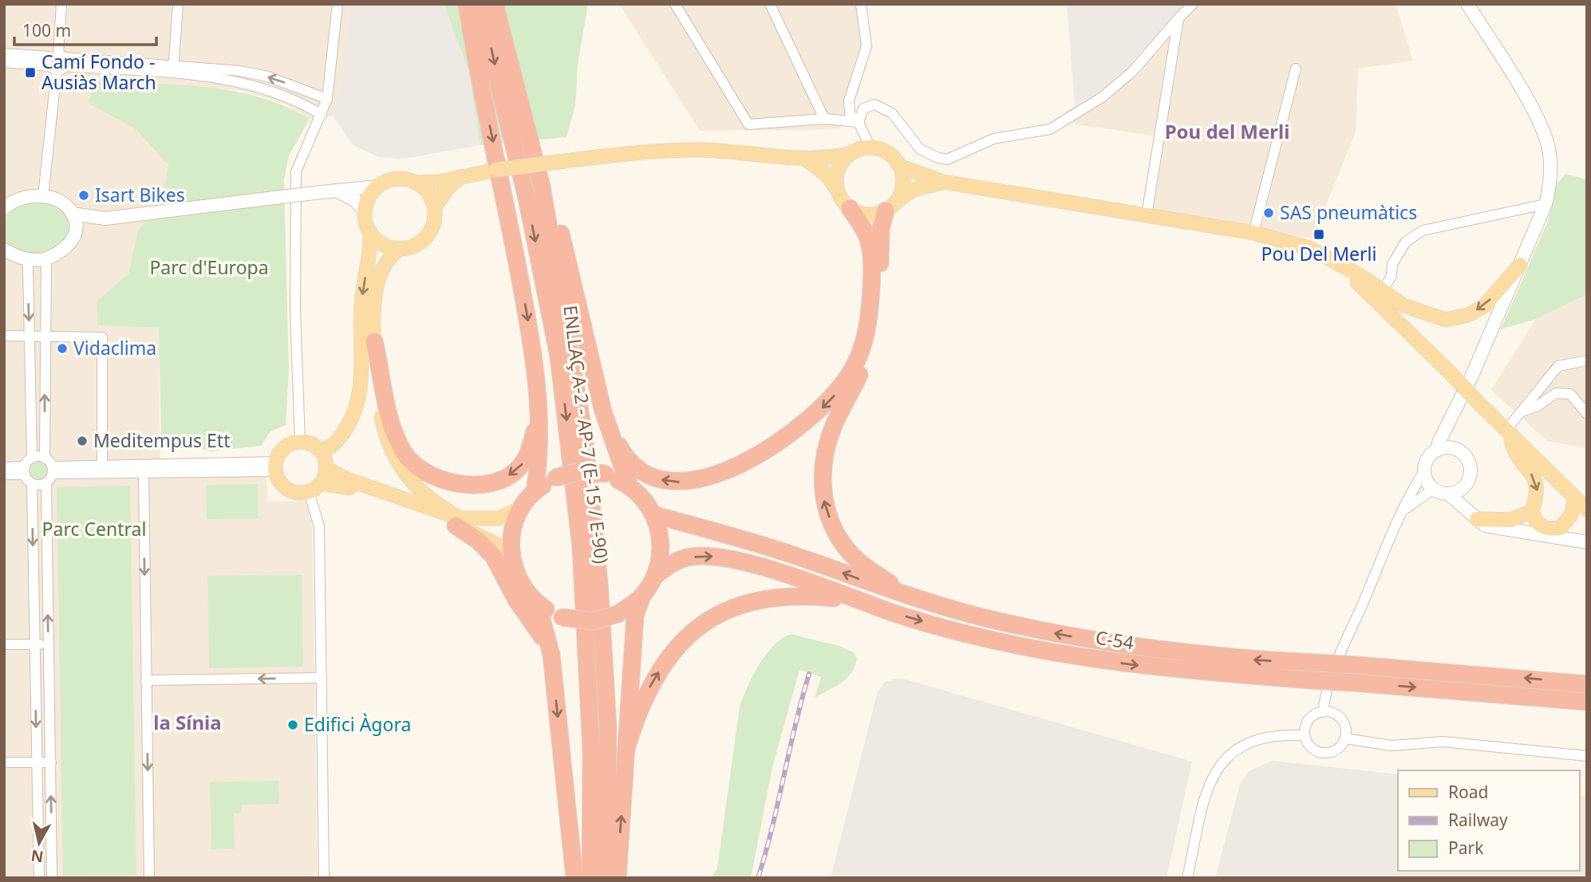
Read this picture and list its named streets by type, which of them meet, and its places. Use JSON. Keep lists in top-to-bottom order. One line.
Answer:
{"streets":{"highway":["ENLLAÇ A-2 - AP-7 (E-15 / E-90)","C-54"]},"districts":["Pou del Merli","la Sínia"],"parks":["Parc d'Europa","Parc Central"],"places":{"transit":["Camí Fondo - Ausiàs March","Pou Del Merli"],"other":["Isart Bikes","SAS pneumàtics","Vidaclima","Meditempus Ett","Edifici Àgora"]},"legend":["Road","Railway","Park"],"scale_bar":"100 m","north":"bottom"}
